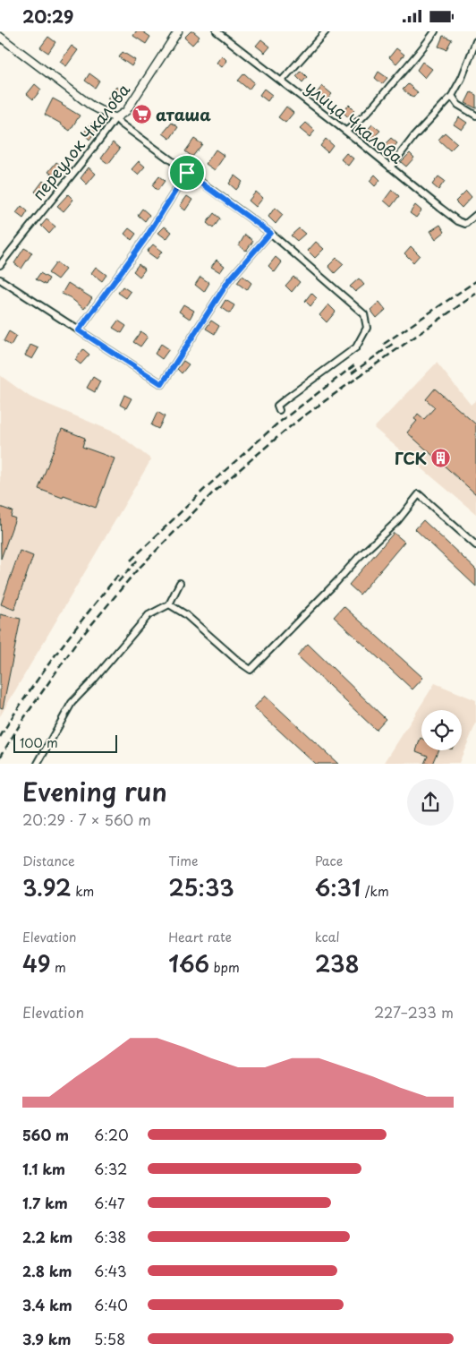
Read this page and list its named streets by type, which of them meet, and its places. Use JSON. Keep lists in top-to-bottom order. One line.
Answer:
{"streets":{"street":["улица Чкалова","переулок Чкалова"]},"places":{"supermarket":["аташа"],"building":["ГСК"]},"scale_bar":"100 m","page":{"status":"20:29","scale":"100 m","heading":["Evening run","20:29 · 7 × 560 m"],"stats":[["Distance","3.92 km"],["Time","25:33"],["Pace","6:31 /km"],["Elevation","49 m"],["Heart rate","166 bpm"],["kcal","238"]],"chart":["Elevation","227–233 m"],"list":[{"name":"560 m","note":"6:20"},{"name":"1.1 km","note":"6:32"},{"name":"1.7 km","note":"6:47"},{"name":"2.2 km","note":"6:38"},{"name":"2.8 km","note":"6:43"},{"name":"3.4 km","note":"6:40"},{"name":"3.9 km","note":"5:58"}]}}
